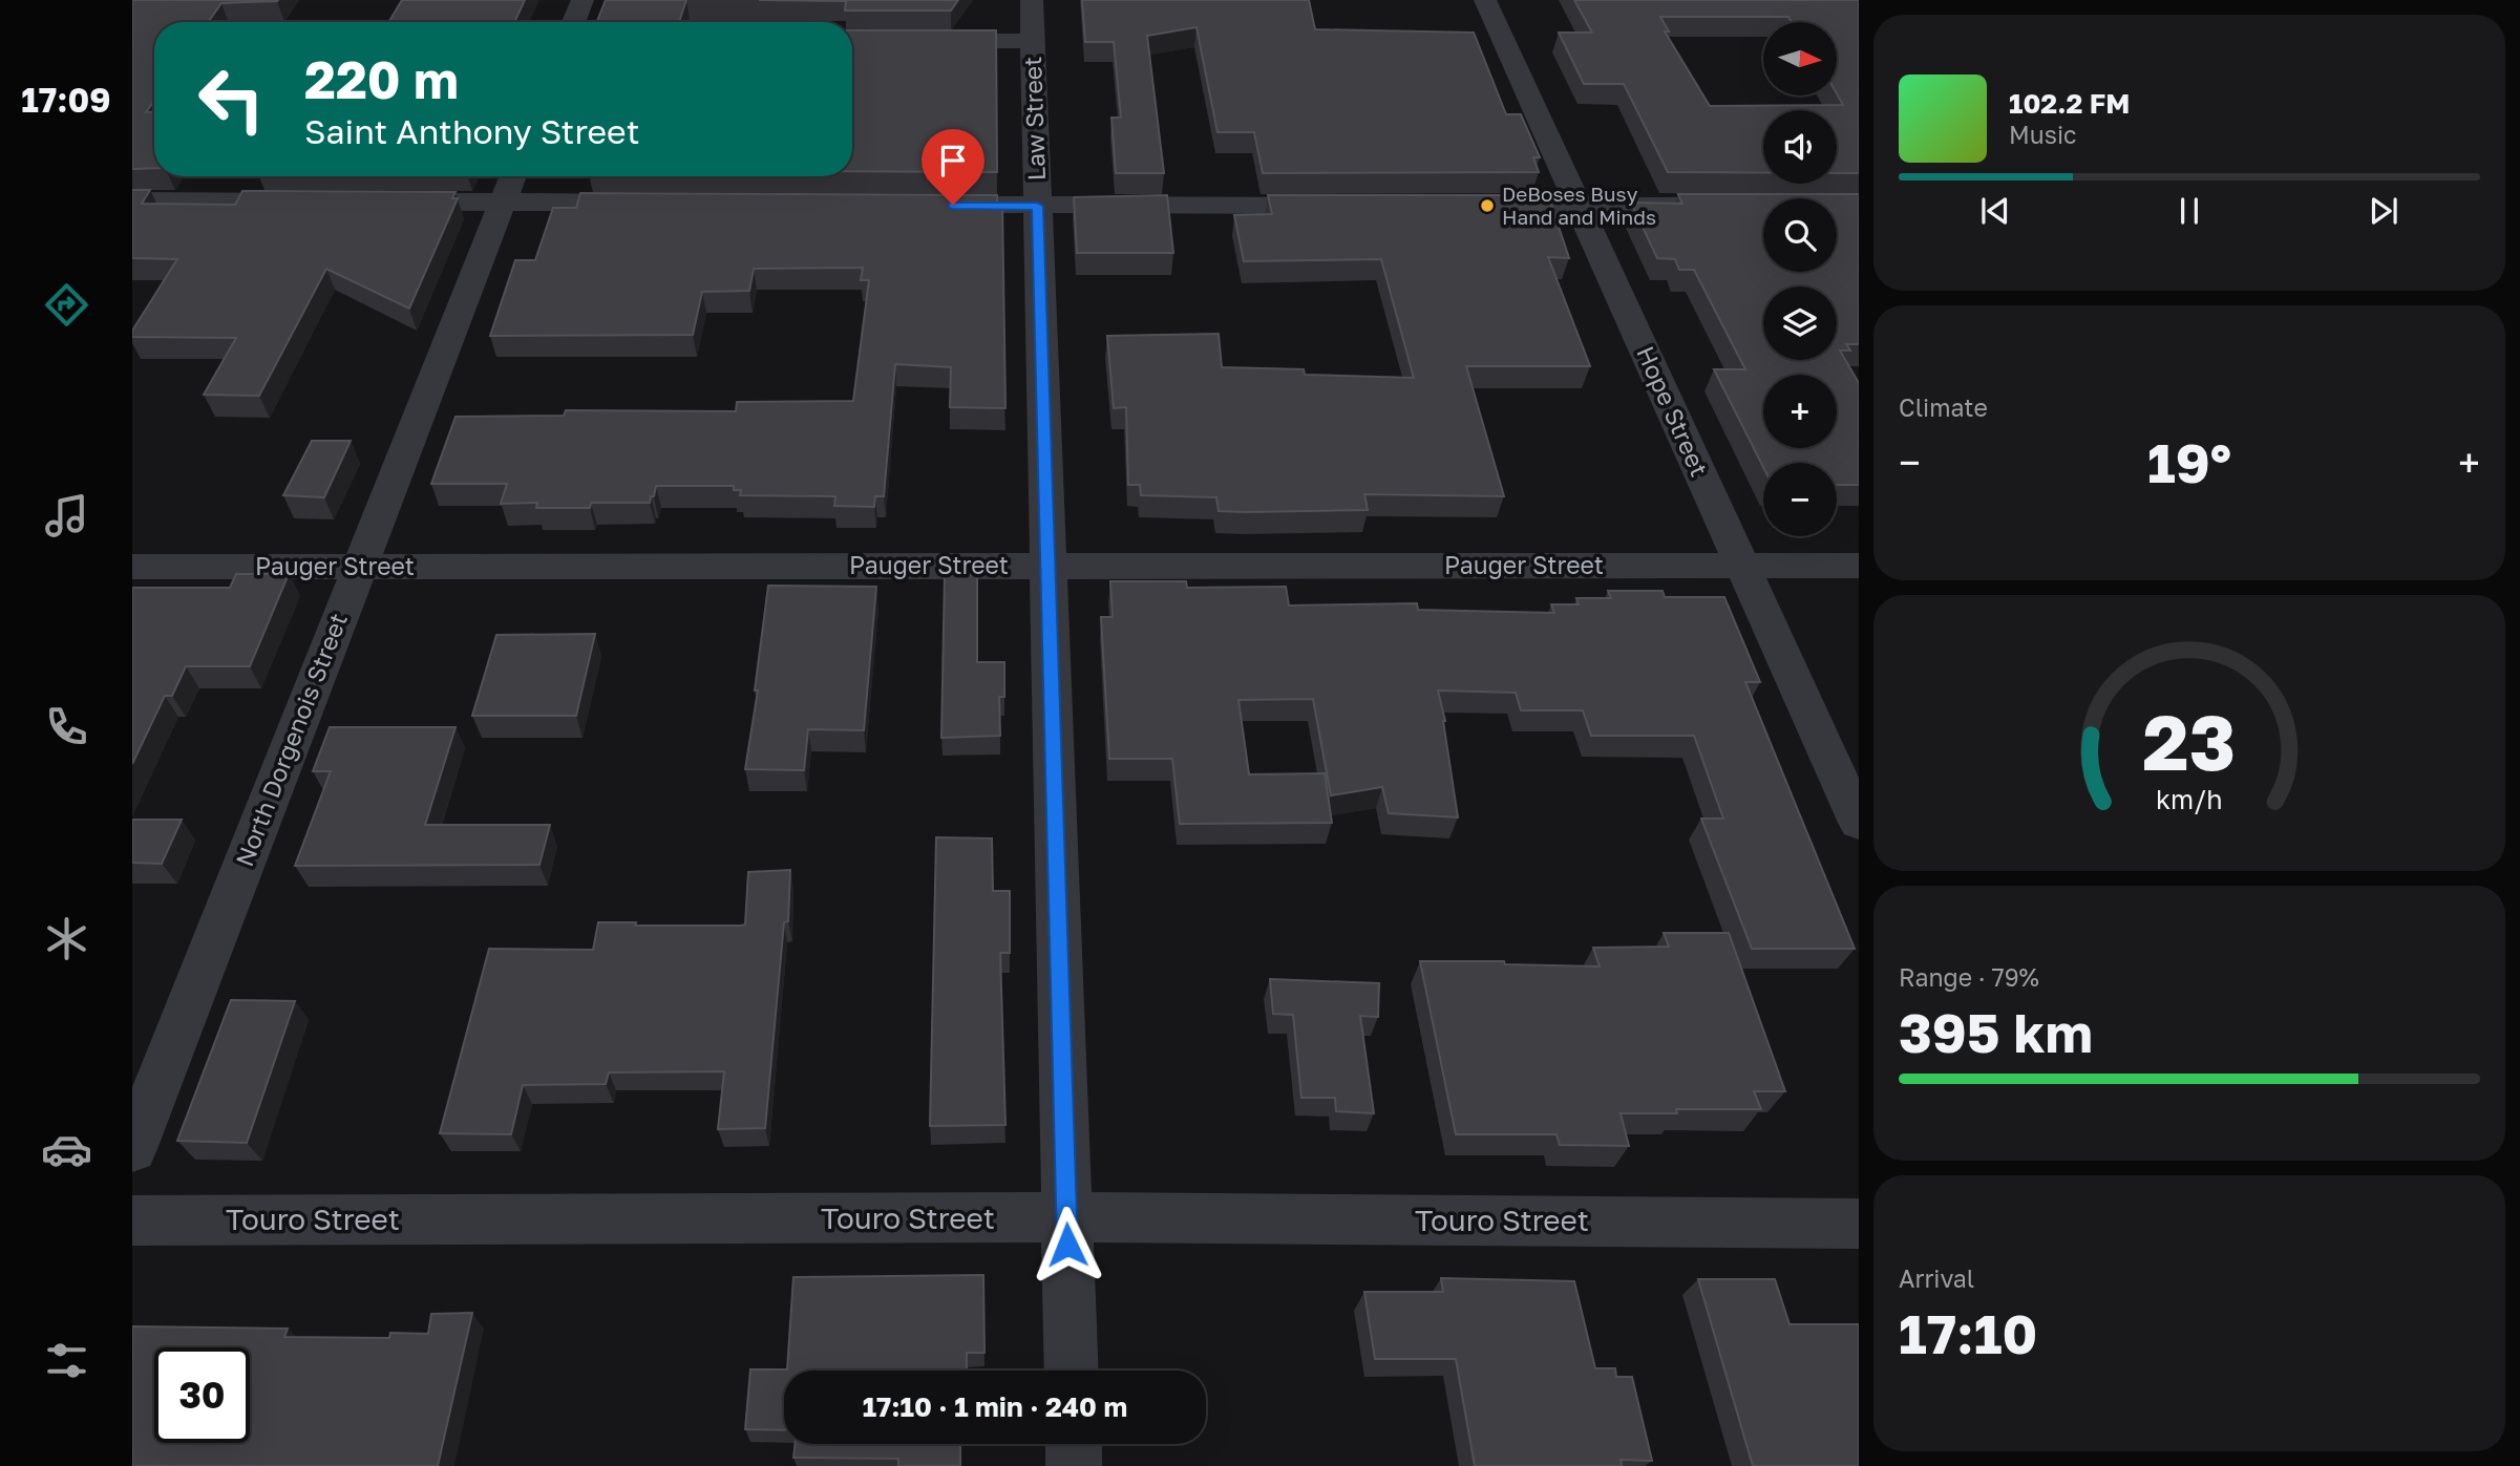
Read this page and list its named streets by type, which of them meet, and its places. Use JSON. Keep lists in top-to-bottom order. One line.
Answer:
{"streets":{"street":["Law Street","Hope Street","Pauger Street","North Dorgenois Street","Touro Street"]},"crossings":[["Law Street","Pauger Street"],["Law Street","Touro Street"],["Hope Street","Pauger Street"],["Pauger Street","North Dorgenois Street"]],"places":["DeBoses Busy Hand and Minds"],"north":"right","page":{"tabs":"17:09","map_buttons":["+","−"],"turn":["220 m","Saint Anthony Street"],"song":["102.2 FM","Music"],"tile":["Climate",["Range · 79%","395 km"],["Arrival","17:10"]],"heat":["−","19°","+"],"limit":"30","trip":"17:10 · 1 min · 240 m","gauge":["23","km/h"]}}
